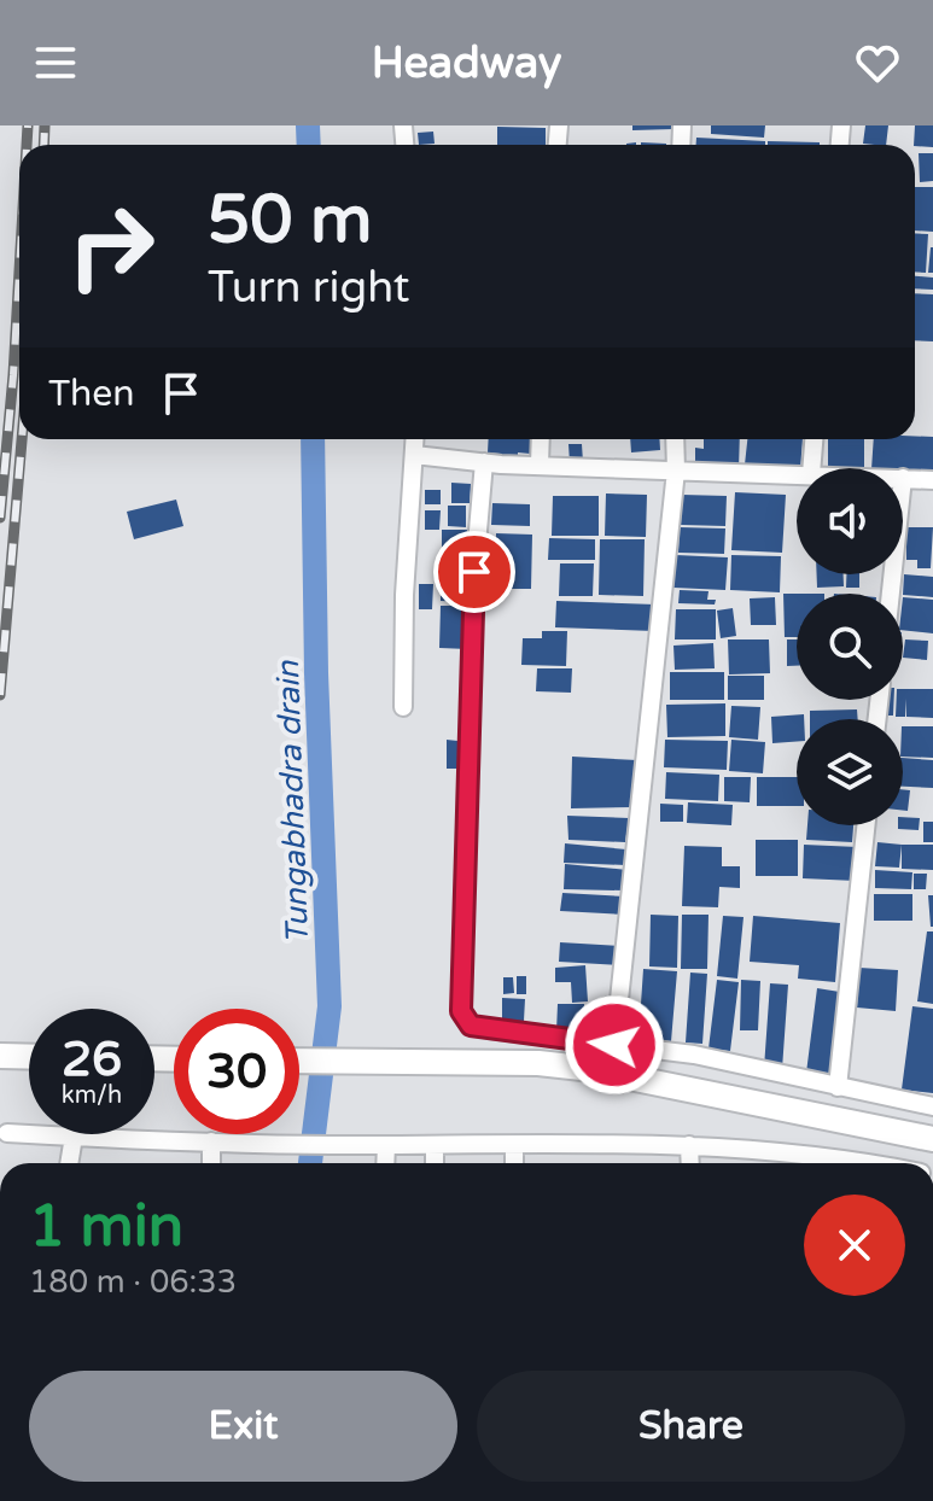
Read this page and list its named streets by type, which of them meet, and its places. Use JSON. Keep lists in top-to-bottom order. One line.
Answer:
{"water":["Tungabhadra drain"],"page":{"header":"Headway","turn":["50 m","Turn right"],"then":"Then","speed":"26 km/h","limit":"30","heading":["1 min","180 m · 06:33"],"buttons":["Exit","Share"]}}
